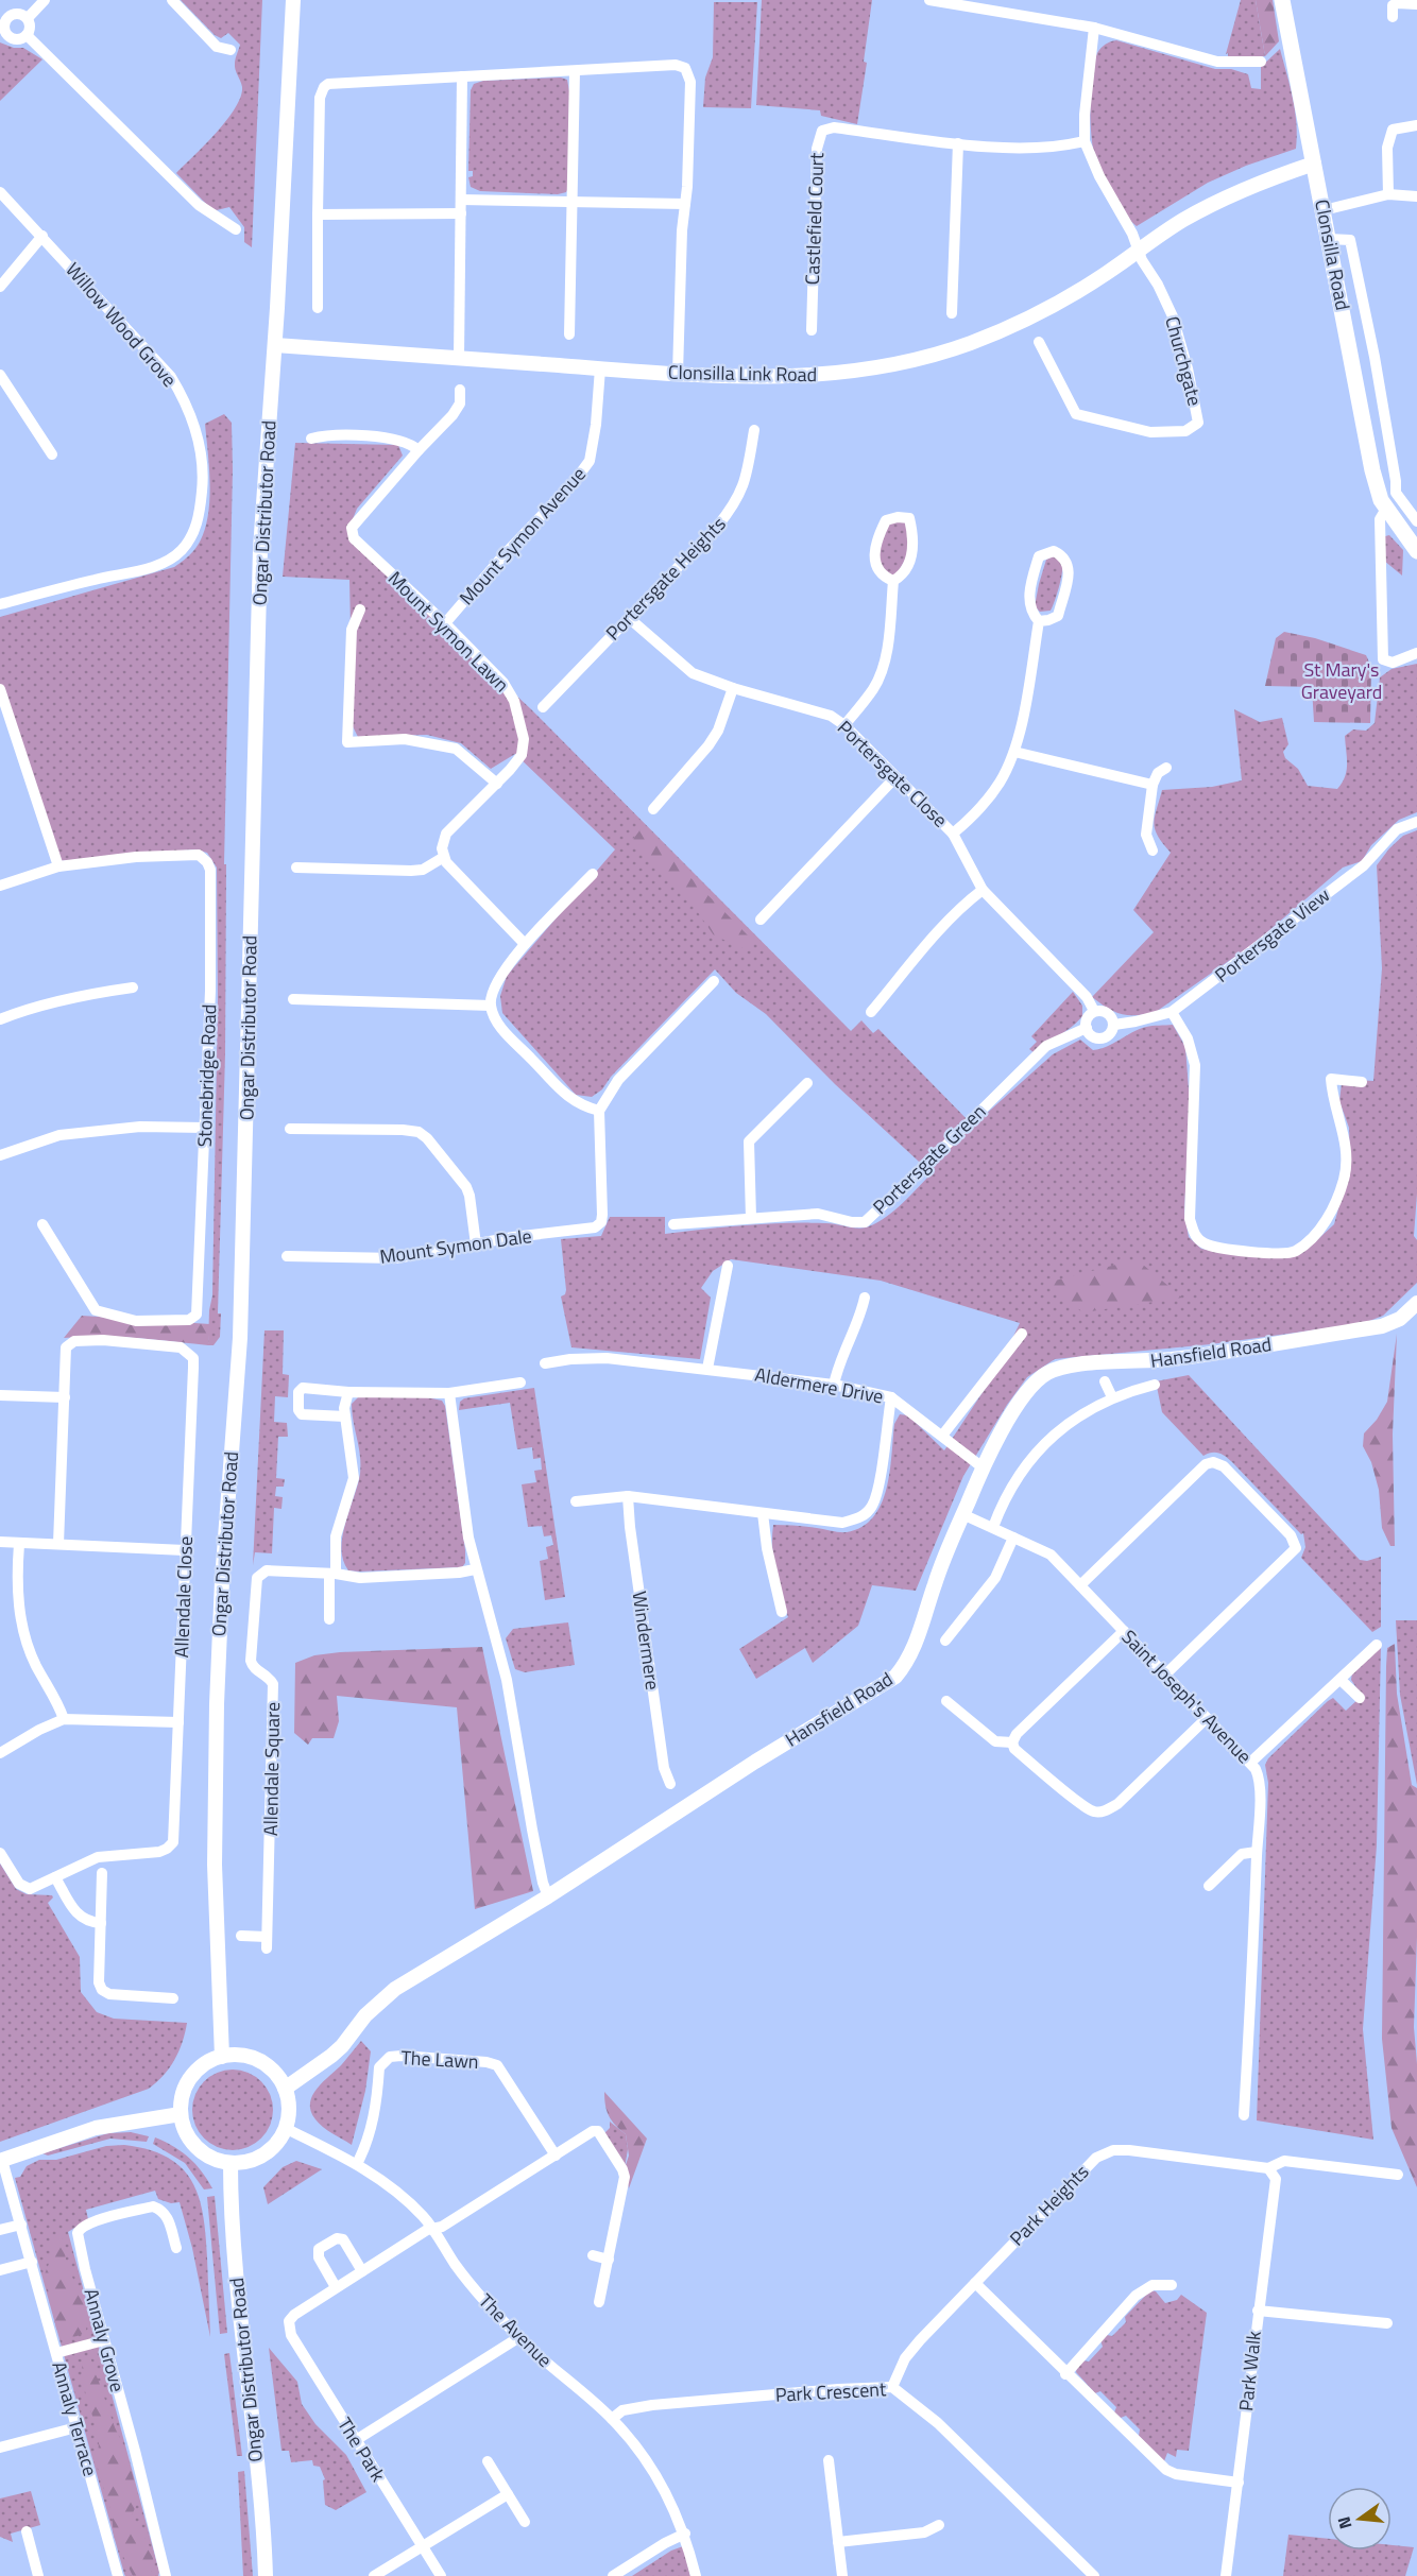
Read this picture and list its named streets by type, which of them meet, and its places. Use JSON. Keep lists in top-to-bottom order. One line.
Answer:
{"streets":{"main road":["Clonsilla Road"],"street":["Castlefield Court","Willow Wood Grove","Churchgate","Clonsilla Link Road","Ongar Distributor Road","Mount Symon Avenue","Portersgate Heights","Mount Symon Lawn","Portersgate Close","Portersgate View","Stonebridge Road","Portersgate Green","Mount Symon Dale","Hansfield Road","Aldermere Drive","Allendale Close","Windermere","Saint Joseph's Avenue","Allendale Square","The Lawn","Park Heights","The Avenue","Annaly Grove","Park Walk","Park Crescent","Annaly Terrace","The Park"]},"crossings":[["Clonsilla Road","Clonsilla Link Road"],["Churchgate","Clonsilla Link Road"],["Clonsilla Link Road","Ongar Distributor Road"],["Clonsilla Link Road","Mount Symon Avenue"],["Ongar Distributor Road","Hansfield Road"],["Ongar Distributor Road","The Avenue"],["Mount Symon Avenue","Mount Symon Lawn"],["Portersgate Heights","Portersgate Close"],["Portersgate Close","Portersgate View"],["Portersgate Close","Portersgate Green"],["Portersgate View","Portersgate Green"],["Hansfield Road","Aldermere Drive"],["Hansfield Road","Saint Joseph's Avenue"],["Hansfield Road","The Avenue"],["The Lawn","The Avenue"],["Park Heights","Park Walk"],["Park Heights","Park Crescent"],["The Avenue","Park Crescent"]],"parks":["St Mary's Graveyard"],"north":"left"}
